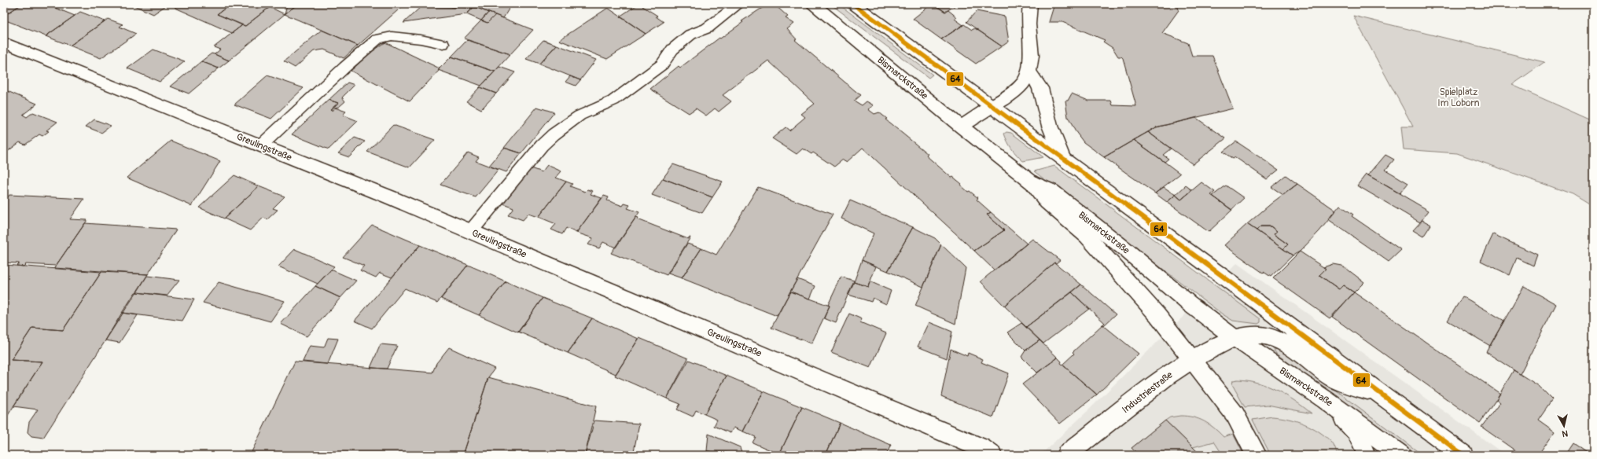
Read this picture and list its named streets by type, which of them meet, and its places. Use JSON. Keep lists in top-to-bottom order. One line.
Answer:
{"streets":{"main road":["Bismarckstraße","Greulingstraße","Industriestraße"]},"crossings":[["Bismarckstraße","Industriestraße"]],"parks":["Spielplatz Im Loborn"],"lines":["transit line 64"],"north":"bottom"}
